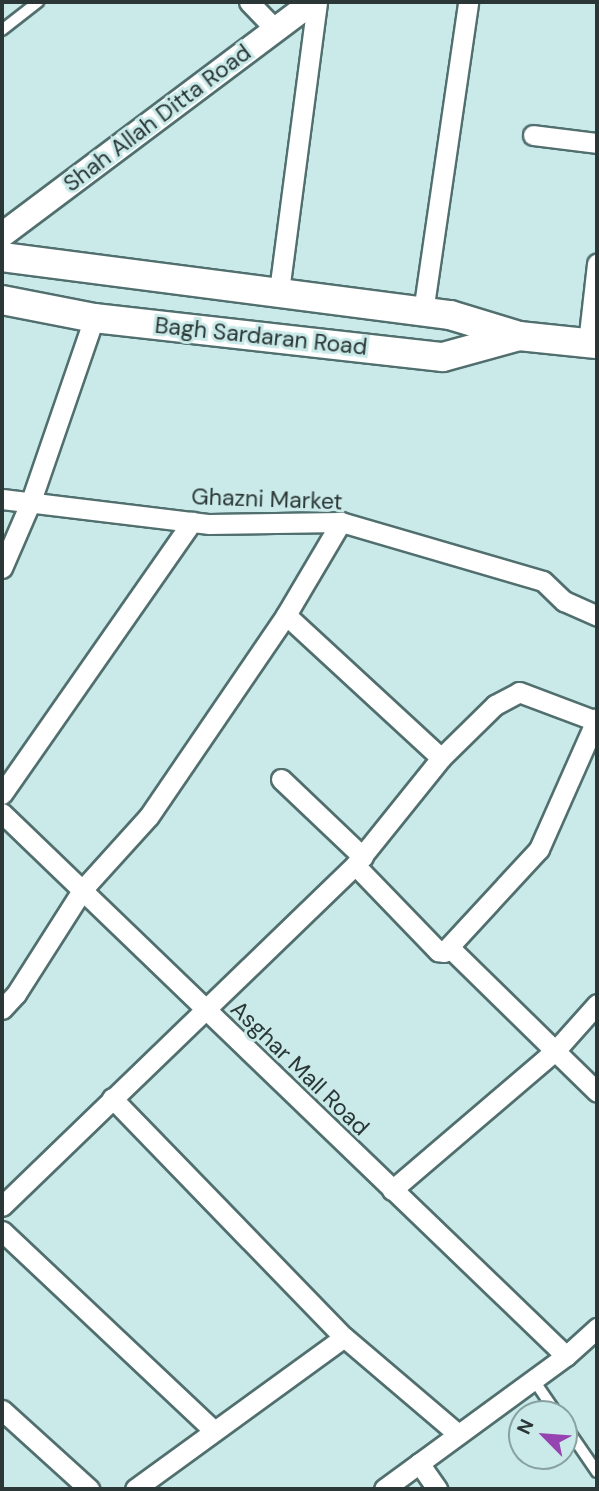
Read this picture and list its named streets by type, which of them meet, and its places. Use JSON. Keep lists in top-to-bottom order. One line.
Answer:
{"streets":{"main road":["Bagh Sardaran Road"],"street":["Shah Allah Ditta Road","Ghazni Market","Asghar Mall Road"]},"north":"top left"}
